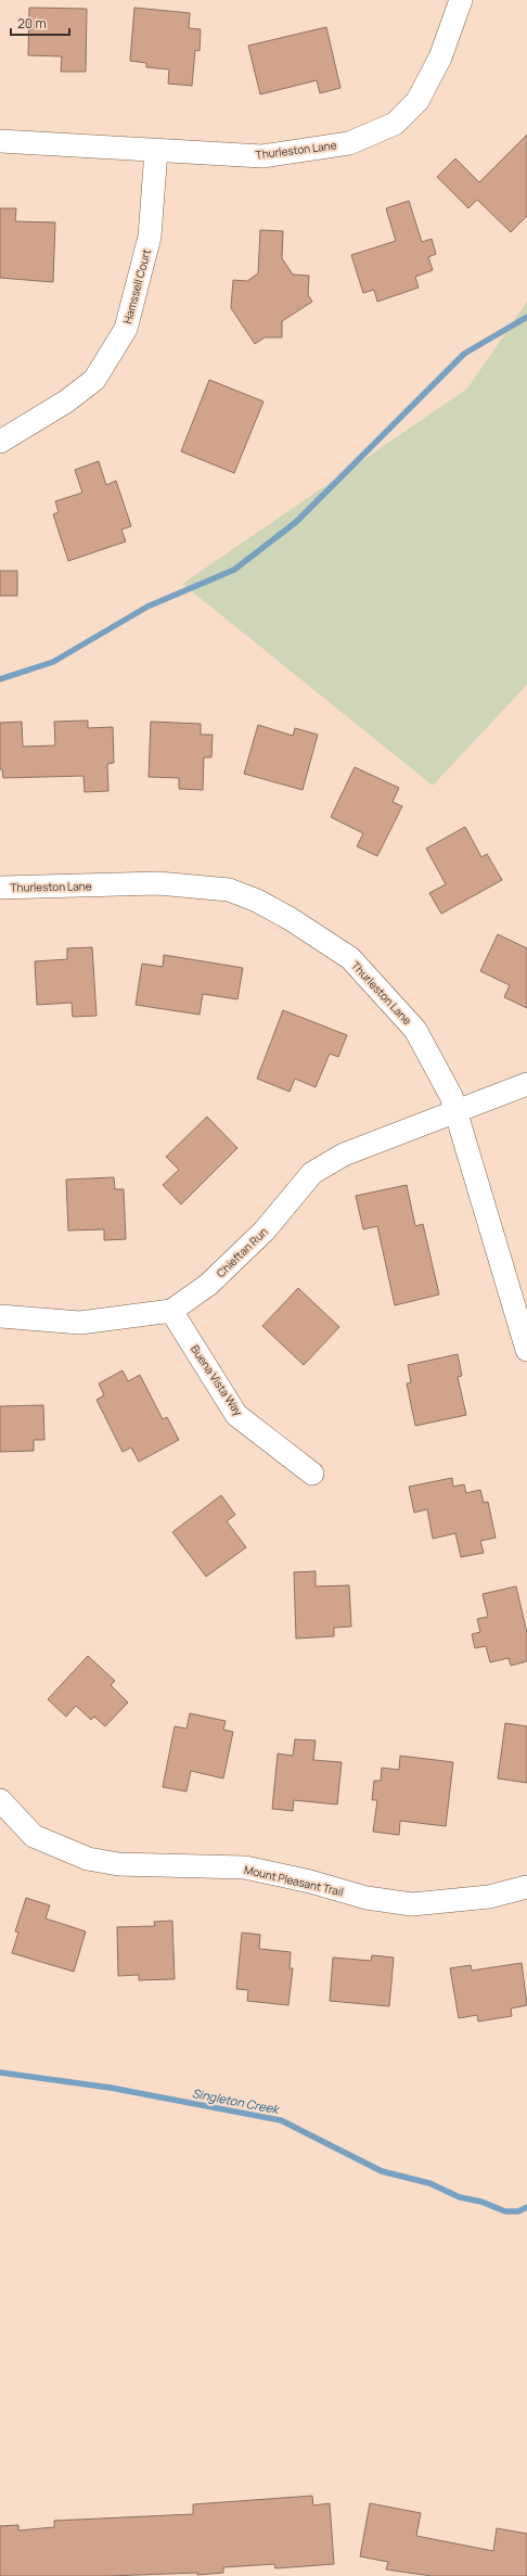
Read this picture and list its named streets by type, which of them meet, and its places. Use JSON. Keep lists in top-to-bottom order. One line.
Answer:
{"streets":{"street":["Thurleston Lane","Hamssell Court","Chieftan Run","Buena Vista Way","Mount Pleasant Trail"]},"crossings":[["Thurleston Lane","Hamssell Court"],["Thurleston Lane","Chieftan Run"],["Chieftan Run","Buena Vista Way"]],"water":["Singleton Creek"],"scale_bar":"20 m"}
